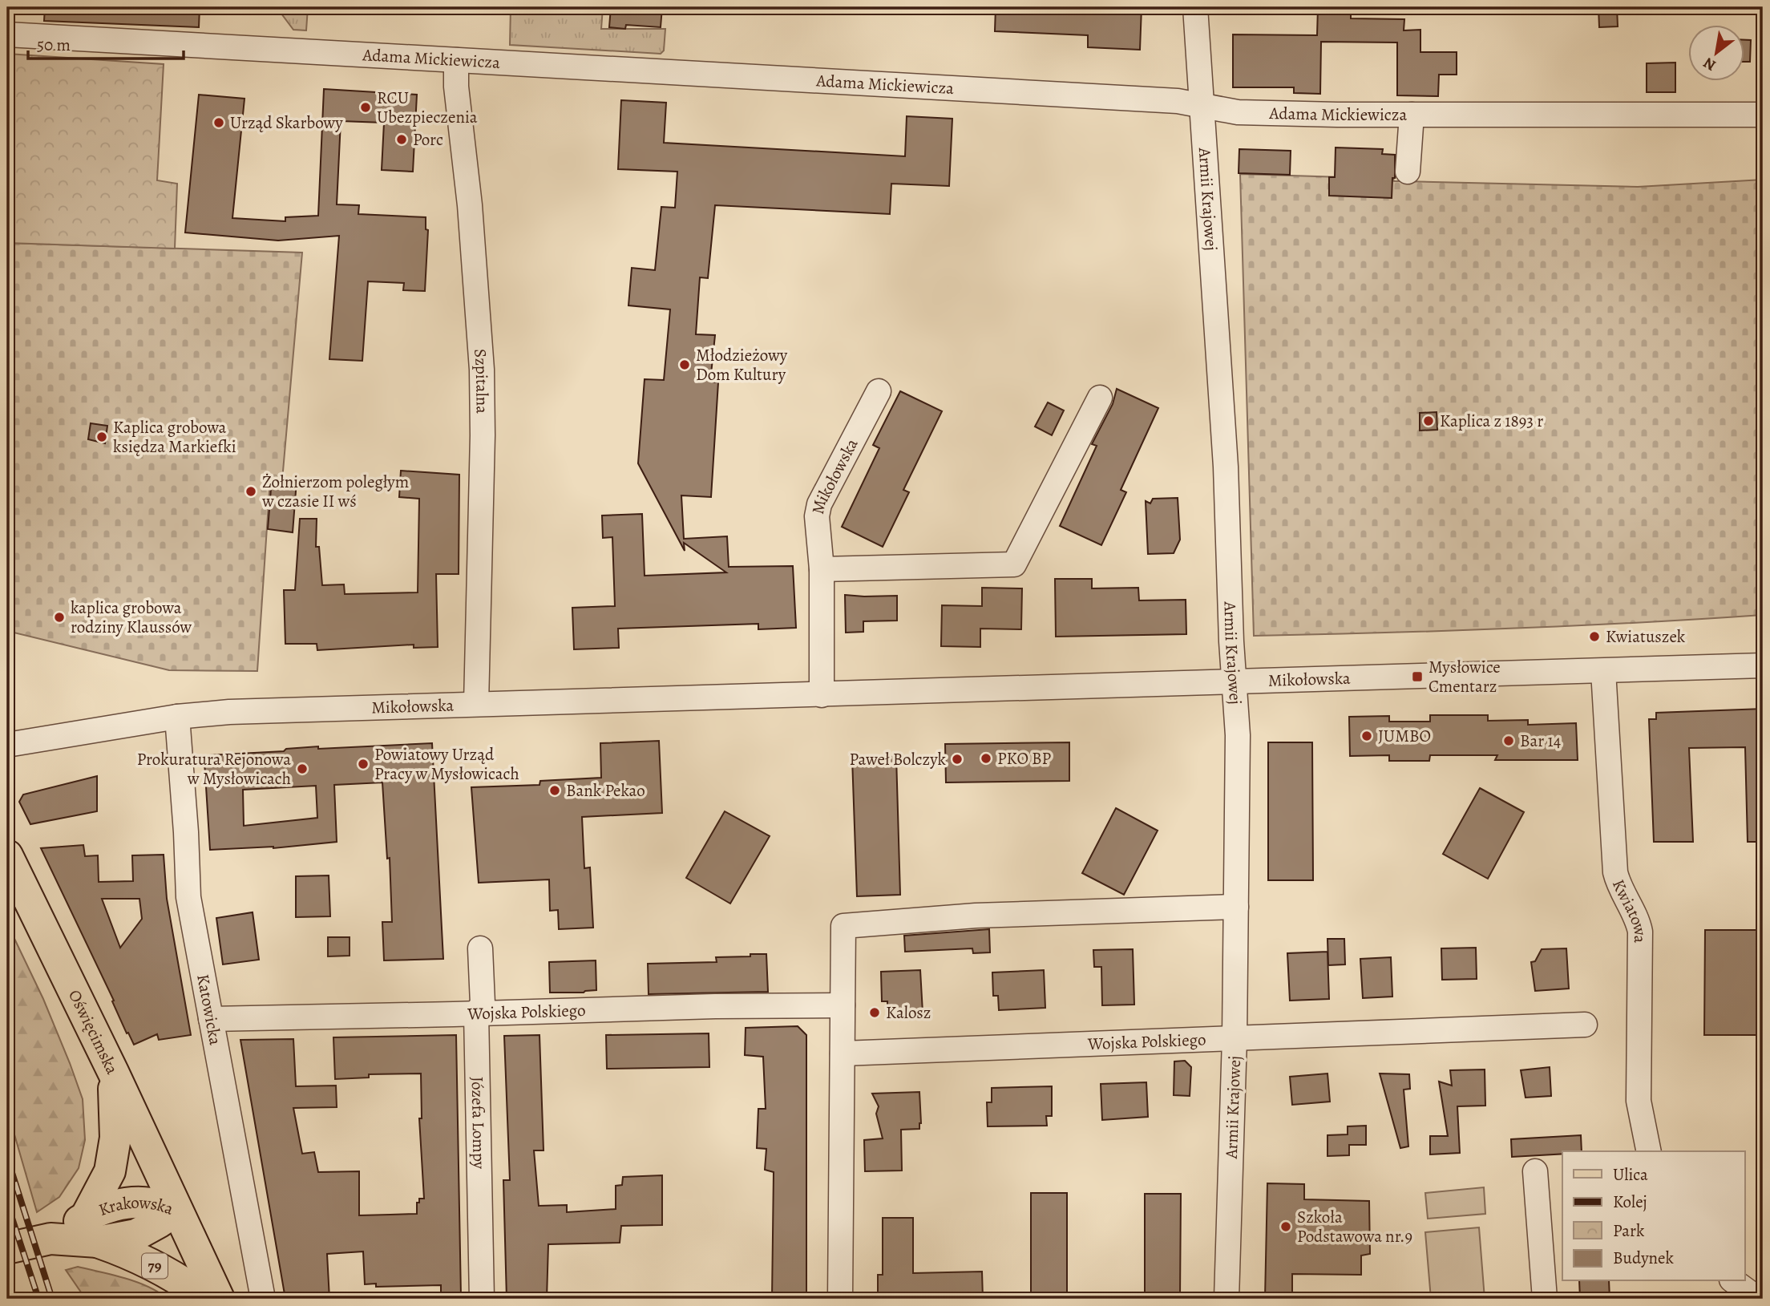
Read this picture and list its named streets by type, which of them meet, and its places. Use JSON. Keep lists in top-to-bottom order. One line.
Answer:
{"streets":{"main road":["Oświęcimska","Krakowska","79"],"street":["Adama Mickiewicza","Armii Krajowej","Szpitalna","Mikołowska","Kwiatowa","Katowicka","Wojska Polskiego","Józefa Lompy"]},"crossings":[["Adama Mickiewicza","Armii Krajowej"],["Adama Mickiewicza","Szpitalna"],["Armii Krajowej","Mikołowska"],["Armii Krajowej","Wojska Polskiego"],["Szpitalna","Mikołowska"],["Mikołowska","Kwiatowa"],["Mikołowska","Katowicka"],["Katowicka","Wojska Polskiego"],["Wojska Polskiego","Józefa Lompy"],["Oświęcimska","Krakowska"]],"places":{"other":["RCU Ubezpieczenia","Urząd Skarbowy","Porc","Młodzieżowy Dom Kultury","Kaplica z 1893 r","Kaplica grobowa księdza Markiefki","Żołnierzom poległym w czasie II wś","kaplica grobowa rodziny Klaussów","Kwiatuszek","JUMBO","Bar 14","PKO BP","Paweł Bolczyk","Powiatowy Urząd Pracy w Mysłowicach","Prokuratura Rejonowa w Mysłowicach","Bank Pekao","Kalosz","Szkoła Podstawowa nr.9"],"transit":["Mysłowice Cmentarz"]},"legend":["Ulica","Kolej","Park","Budynek"],"scale_bar":"50 m","north":"bottom left"}
